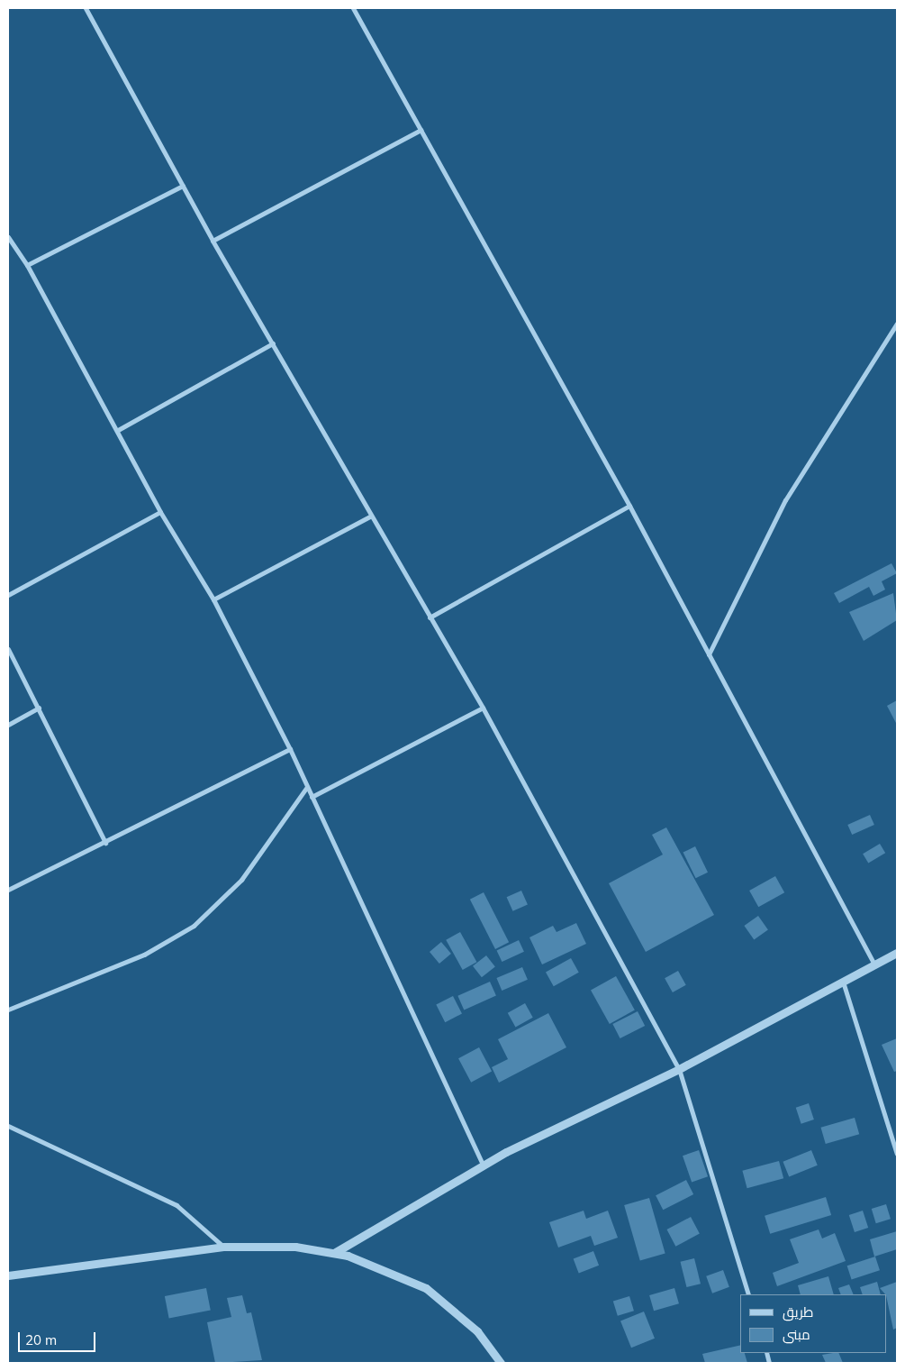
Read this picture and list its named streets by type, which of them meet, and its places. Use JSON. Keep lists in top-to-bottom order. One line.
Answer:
{"legend":["طريق","مبنى"],"scale_bar":"20 m"}
